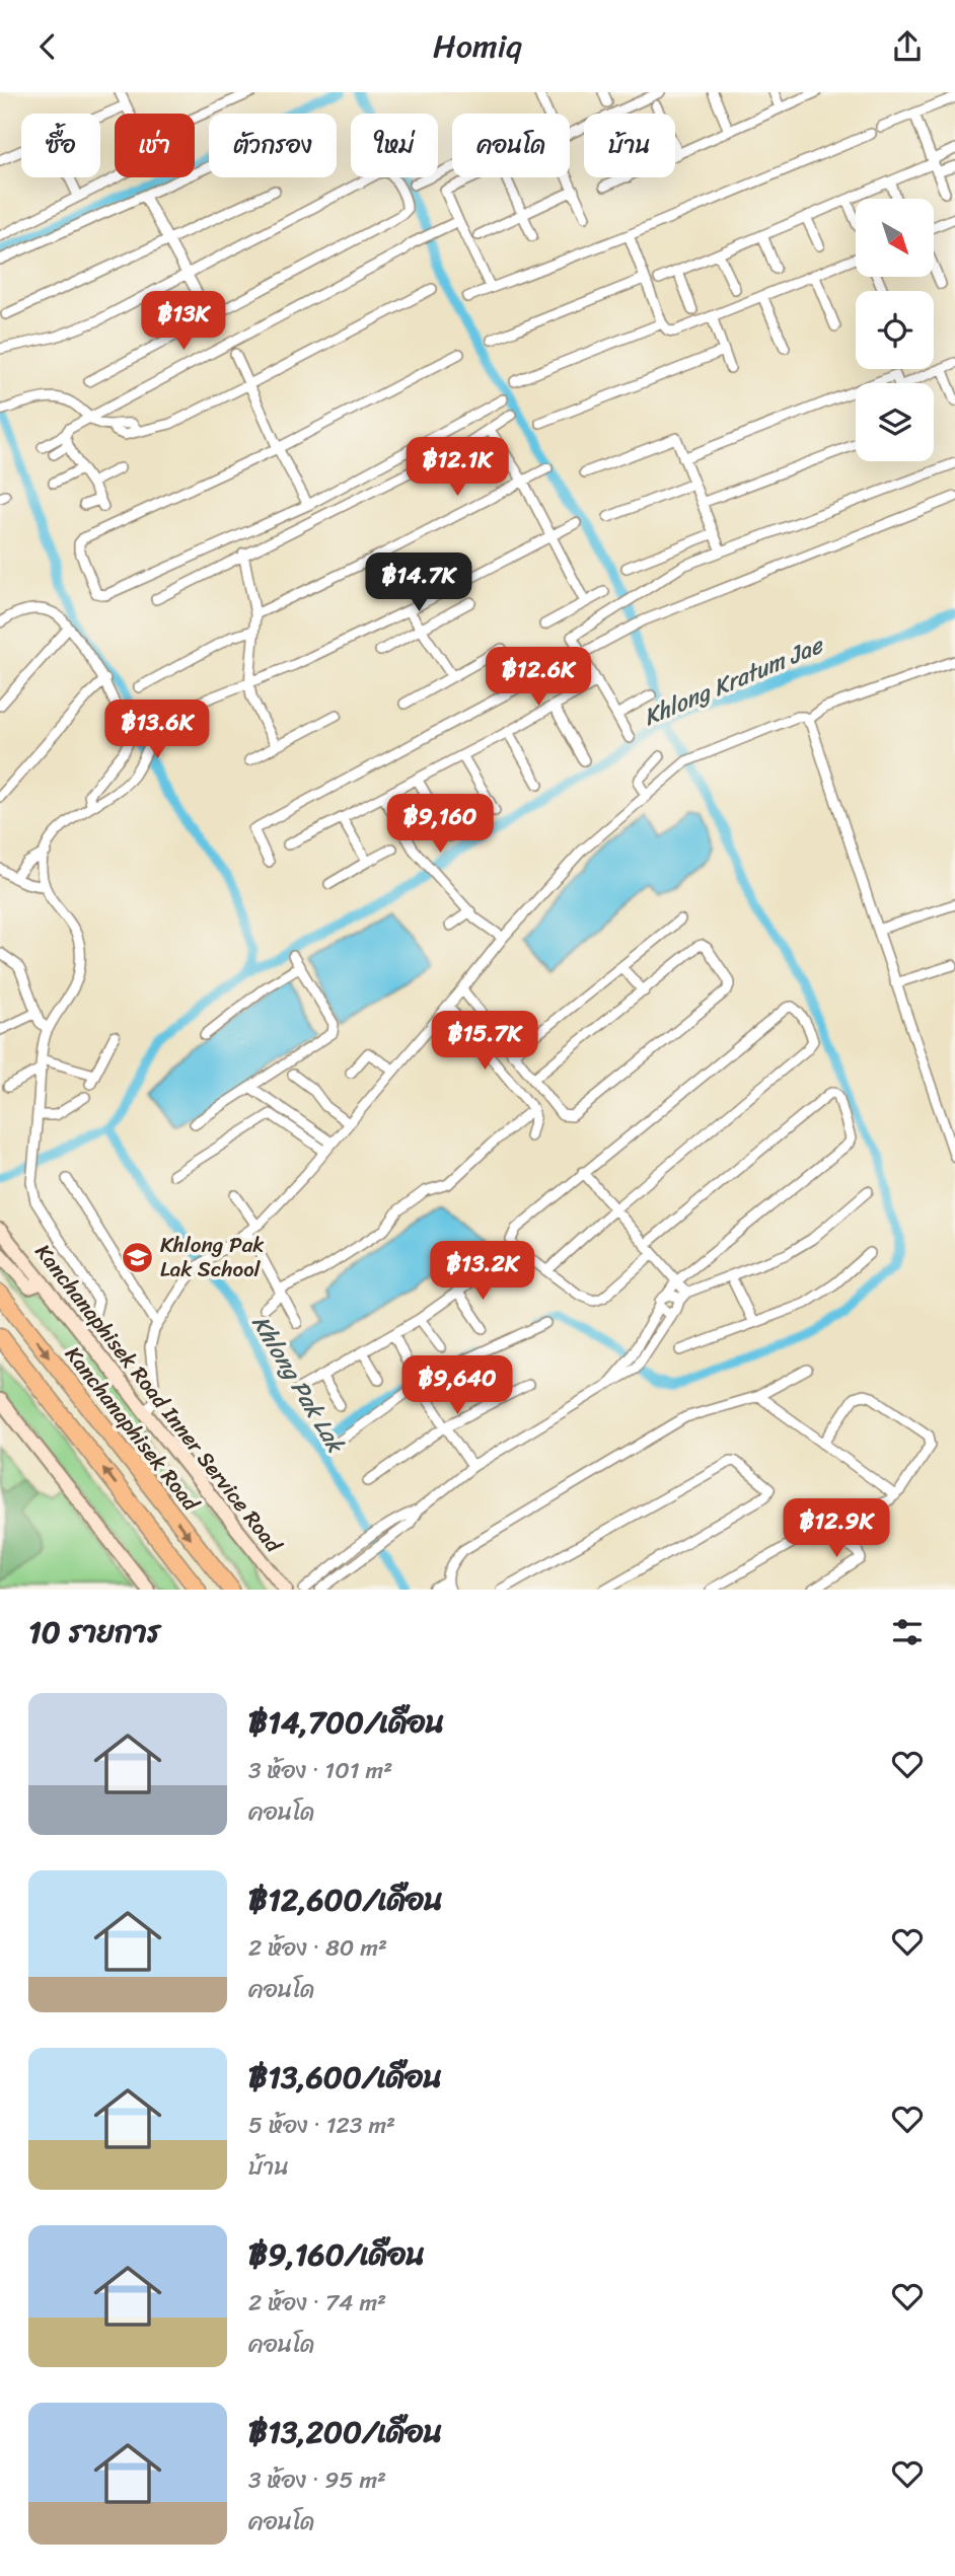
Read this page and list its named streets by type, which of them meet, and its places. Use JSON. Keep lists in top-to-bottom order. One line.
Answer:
{"streets":{"highway":["Kanchanaphisek Road"],"main road":["Kanchanaphisek Road Inner Service Road"]},"water":["Khlong Kratum Jae","Khlong Pak Lak"],"places":{"school or university":["Khlong Pak Lak School"]},"north":"bottom right","page":{"header":"Homiq","chip":["ซื้อ","เช่า","ตัวกรอง","ใหม่","คอนโด","บ้าน"],"price":["฿13K","฿12.1K","฿14.7K","฿12.6K","฿13.6K","฿9,160","฿15.7K","฿13.2K","฿9,640","฿12.9K"],"heading":"10 รายการ","list":[{"name":"฿14,700/เดือน","note":"3 ห้อง · 101 m² · คอนโด"},{"name":"฿12,600/เดือน","note":"2 ห้อง · 80 m² · คอนโด"},{"name":"฿13,600/เดือน","note":"5 ห้อง · 123 m² · บ้าน"},{"name":"฿9,160/เดือน","note":"2 ห้อง · 74 m² · คอนโด"},{"name":"฿13,200/เดือน","note":"3 ห้อง · 95 m² · คอนโด"}]}}
